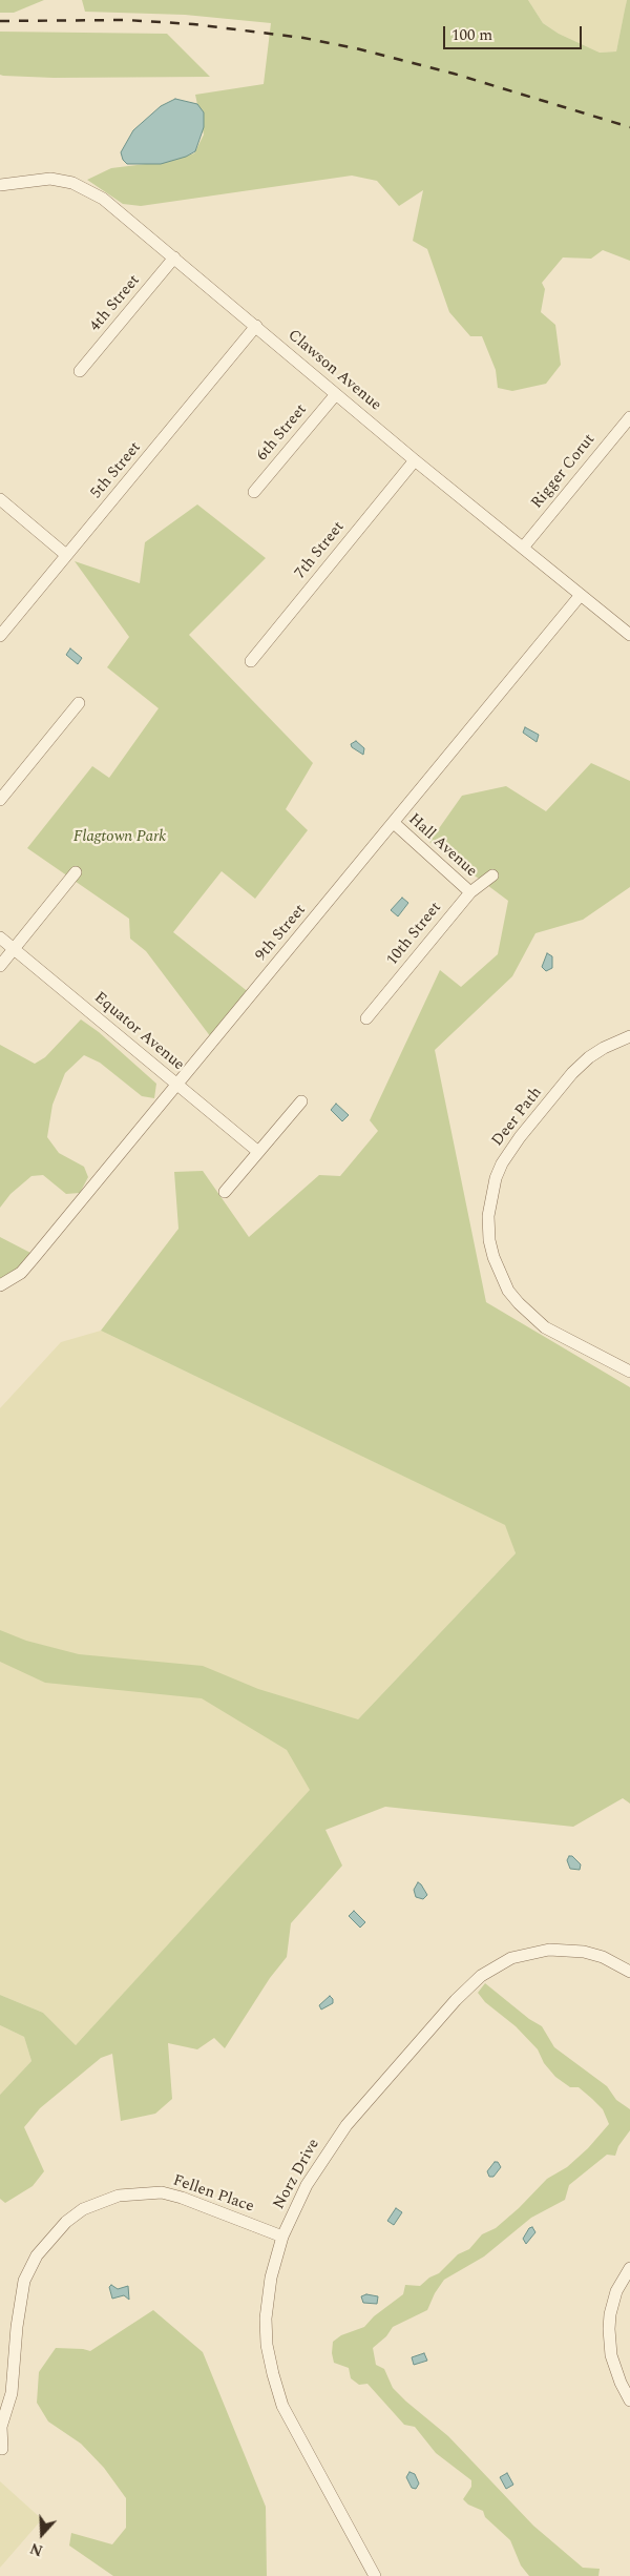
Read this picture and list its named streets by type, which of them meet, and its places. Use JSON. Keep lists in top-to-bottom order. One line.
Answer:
{"streets":{"street":["4th Street","Clawson Avenue","6th Street","5th Street","Rigger Corut","7th Street","Hall Avenue","9th Street","10th Street","Equator Avenue","Deer Path","Norz Drive","Fellen Place"]},"crossings":[["4th Street","Clawson Avenue"],["Clawson Avenue","6th Street"],["Clawson Avenue","5th Street"],["Clawson Avenue","Rigger Corut"],["Clawson Avenue","7th Street"],["Clawson Avenue","9th Street"],["Hall Avenue","9th Street"],["Hall Avenue","10th Street"],["9th Street","Equator Avenue"],["Norz Drive","Fellen Place"]],"parks":["Flagtown Park"],"scale_bar":"100 m","north":"bottom"}
